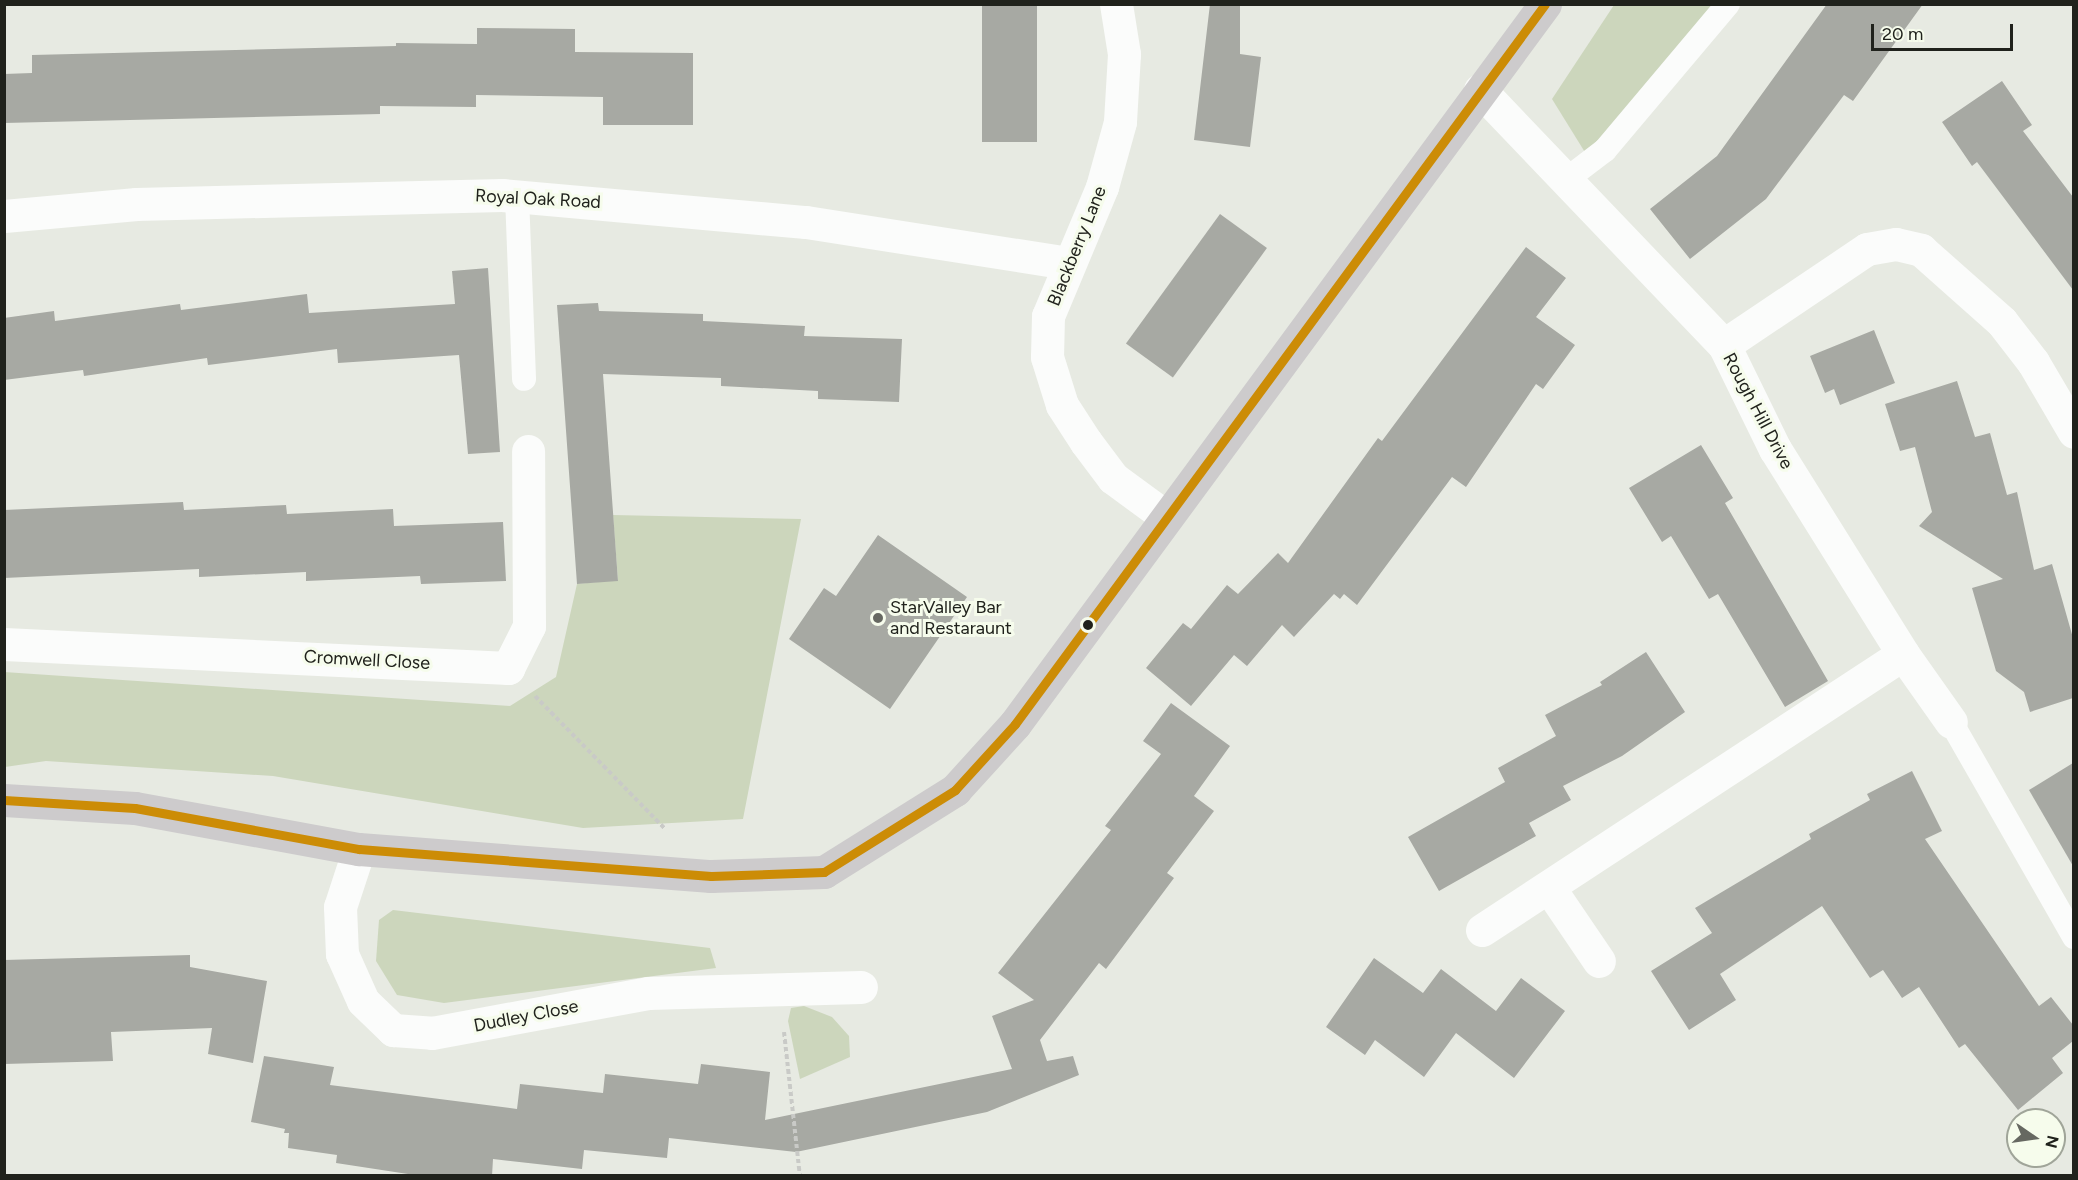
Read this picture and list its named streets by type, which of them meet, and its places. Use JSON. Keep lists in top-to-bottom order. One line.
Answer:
{"streets":{"street":["Royal Oak Road","Blackberry Lane","Rough Hill Drive","Cromwell Close","Dudley Close"]},"crossings":[["Royal Oak Road","Blackberry Lane"]],"places":["StarValley Bar and Restaraunt"],"scale_bar":"20 m","north":"right"}
